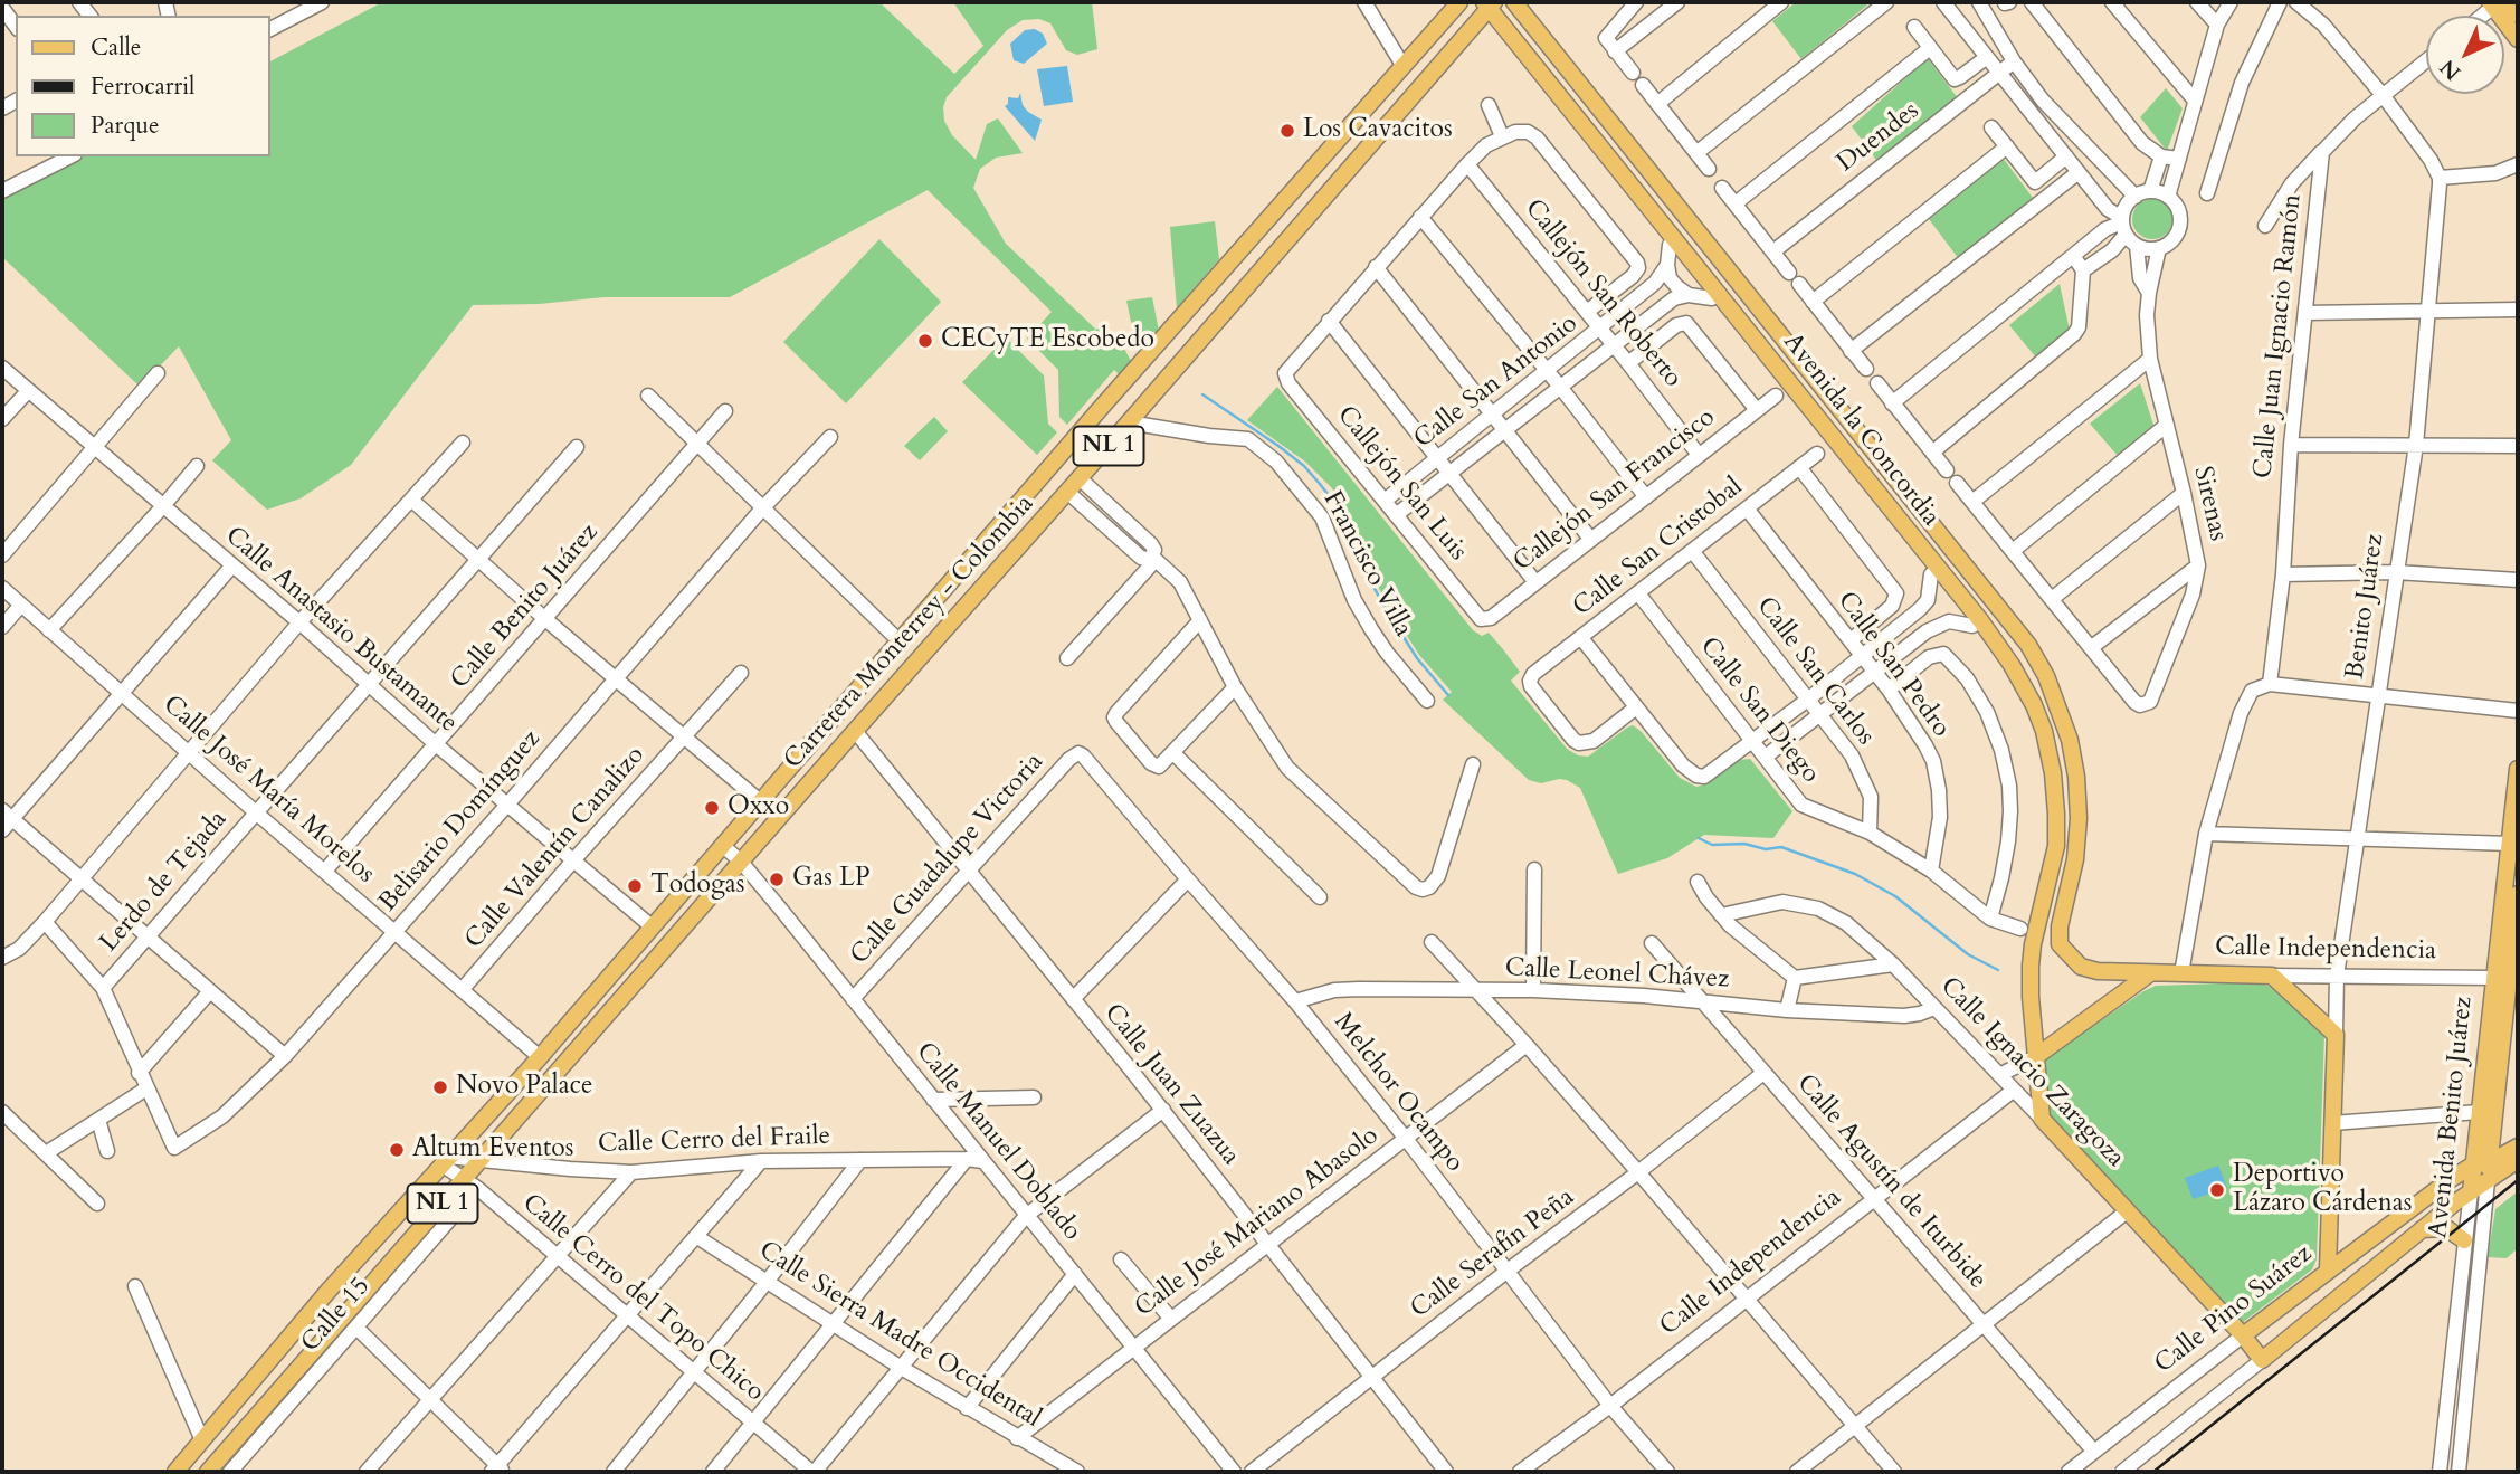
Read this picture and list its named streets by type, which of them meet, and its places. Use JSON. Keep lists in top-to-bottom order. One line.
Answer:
{"streets":{"main road":["Avenida la Concordia","NL 1","Benito Juárez","Carretera Monterrey - Colombia","Calle Independencia","Calle Ignacio Zaragoza","Avenida Benito Juárez","Calle Pino Suárez"],"street":["Duendes","Callejón San Roberto","Calle Juan Ignacio Ramón","Calle San Antonio","Callejón San Luis","Callejón San Francisco","Sirenas","Calle San Cristobal","Francisco Villa","Calle Benito Juárez","Calle Anastasio Bustamante","Calle San Pedro","Calle San Carlos","Calle San Diego","Calle José María Morelos","Belisario Domínguez","Calle Valentín Canalizo","Calle Guadalupe Victoria","Lerdo de Tejada","Calle Leonel Chávez","Calle Juan Zuazua","Melchor Ocampo","Calle Cerro del Fraile","Calle Manuel Doblado","Calle Agustín de Iturbide","Calle José Mariano Abasolo","Calle Serafín Peña","Calle Cerro del Topo Chico","Calle 15","Calle Sierra Madre Occidental"]},"crossings":[["Callejón San Roberto","Calle San Antonio"],["Callejón San Roberto","Callejón San Francisco"],["Calle San Antonio","Avenida la Concordia"],["Calle San Antonio","Callejón San Luis"],["Avenida la Concordia","Carretera Monterrey - Colombia"],["Avenida la Concordia","Calle Independencia"],["Avenida la Concordia","Calle Ignacio Zaragoza"],["Callejón San Luis","Callejón San Francisco"],["Calle San Cristobal","Calle San Pedro"],["Calle San Cristobal","Calle San Carlos"],["Calle San Cristobal","Calle San Diego"],["Francisco Villa","Carretera Monterrey - Colombia"],["Calle Benito Juárez","Calle Anastasio Bustamante"],["Calle Benito Juárez","Calle José María Morelos"],["Benito Juárez","Calle Independencia"],["Benito Juárez","Calle Pino Suárez"],["Calle Anastasio Bustamante","Carretera Monterrey - Colombia"],["Calle Anastasio Bustamante","Belisario Domínguez"],["Calle Anastasio Bustamante","Calle Valentín Canalizo"],["Calle Anastasio Bustamante","Lerdo de Tejada"],["Carretera Monterrey - Colombia","Calle José María Morelos"],["Carretera Monterrey - Colombia","Calle Juan Zuazua"],["Carretera Monterrey - Colombia","Calle Cerro del Fraile"],["Carretera Monterrey - Colombia","Calle Manuel Doblado"],["Carretera Monterrey - Colombia","Calle Cerro del Topo Chico"],["Carretera Monterrey - Colombia","Calle 15"],["Calle San Pedro","Calle San Diego"],["Calle San Carlos","Calle San Diego"],["Calle José María Morelos","Belisario Domínguez"],["Calle José María Morelos","Calle Valentín Canalizo"],["Calle José María Morelos","Lerdo de Tejada"],["Calle Guadalupe Victoria","Calle Juan Zuazua"],["Calle Guadalupe Victoria","Melchor Ocampo"],["Calle Guadalupe Victoria","Calle Manuel Doblado"],["Calle Independencia","Calle Ignacio Zaragoza"],["Calle Independencia","Melchor Ocampo"],["Calle Independencia","Avenida Benito Juárez"],["Calle Independencia","Calle Agustín de Iturbide"],["Calle Leonel Chávez","Calle Ignacio Zaragoza"],["Calle Leonel Chávez","Melchor Ocampo"],["Calle Leonel Chávez","Calle Agustín de Iturbide"],["Calle Ignacio Zaragoza","Calle Pino Suárez"],["Calle Juan Zuazua","Calle José Mariano Abasolo"],["Calle Juan Zuazua","Calle Serafín Peña"],["Melchor Ocampo","Calle José Mariano Abasolo"],["Melchor Ocampo","Calle Serafín Peña"],["Avenida Benito Juárez","Calle Pino Suárez"],["Calle Cerro del Fraile","Calle Manuel Doblado"],["Calle Cerro del Fraile","Calle Cerro del Topo Chico"],["Calle Manuel Doblado","Calle José Mariano Abasolo"],["Calle Agustín de Iturbide","Calle Serafín Peña"],["Calle Agustín de Iturbide","Calle Pino Suárez"],["Calle José Mariano Abasolo","Calle Sierra Madre Occidental"],["Calle Cerro del Topo Chico","Calle 15"]],"places":["Los Cavacitos","CECyTE Escobedo","Oxxo","Gas LP","Todogas","Novo Palace","Altum Eventos","Deportivo Lázaro Cárdenas"],"legend":["Calle","Ferrocarril","Parque"],"north":"bottom left"}
